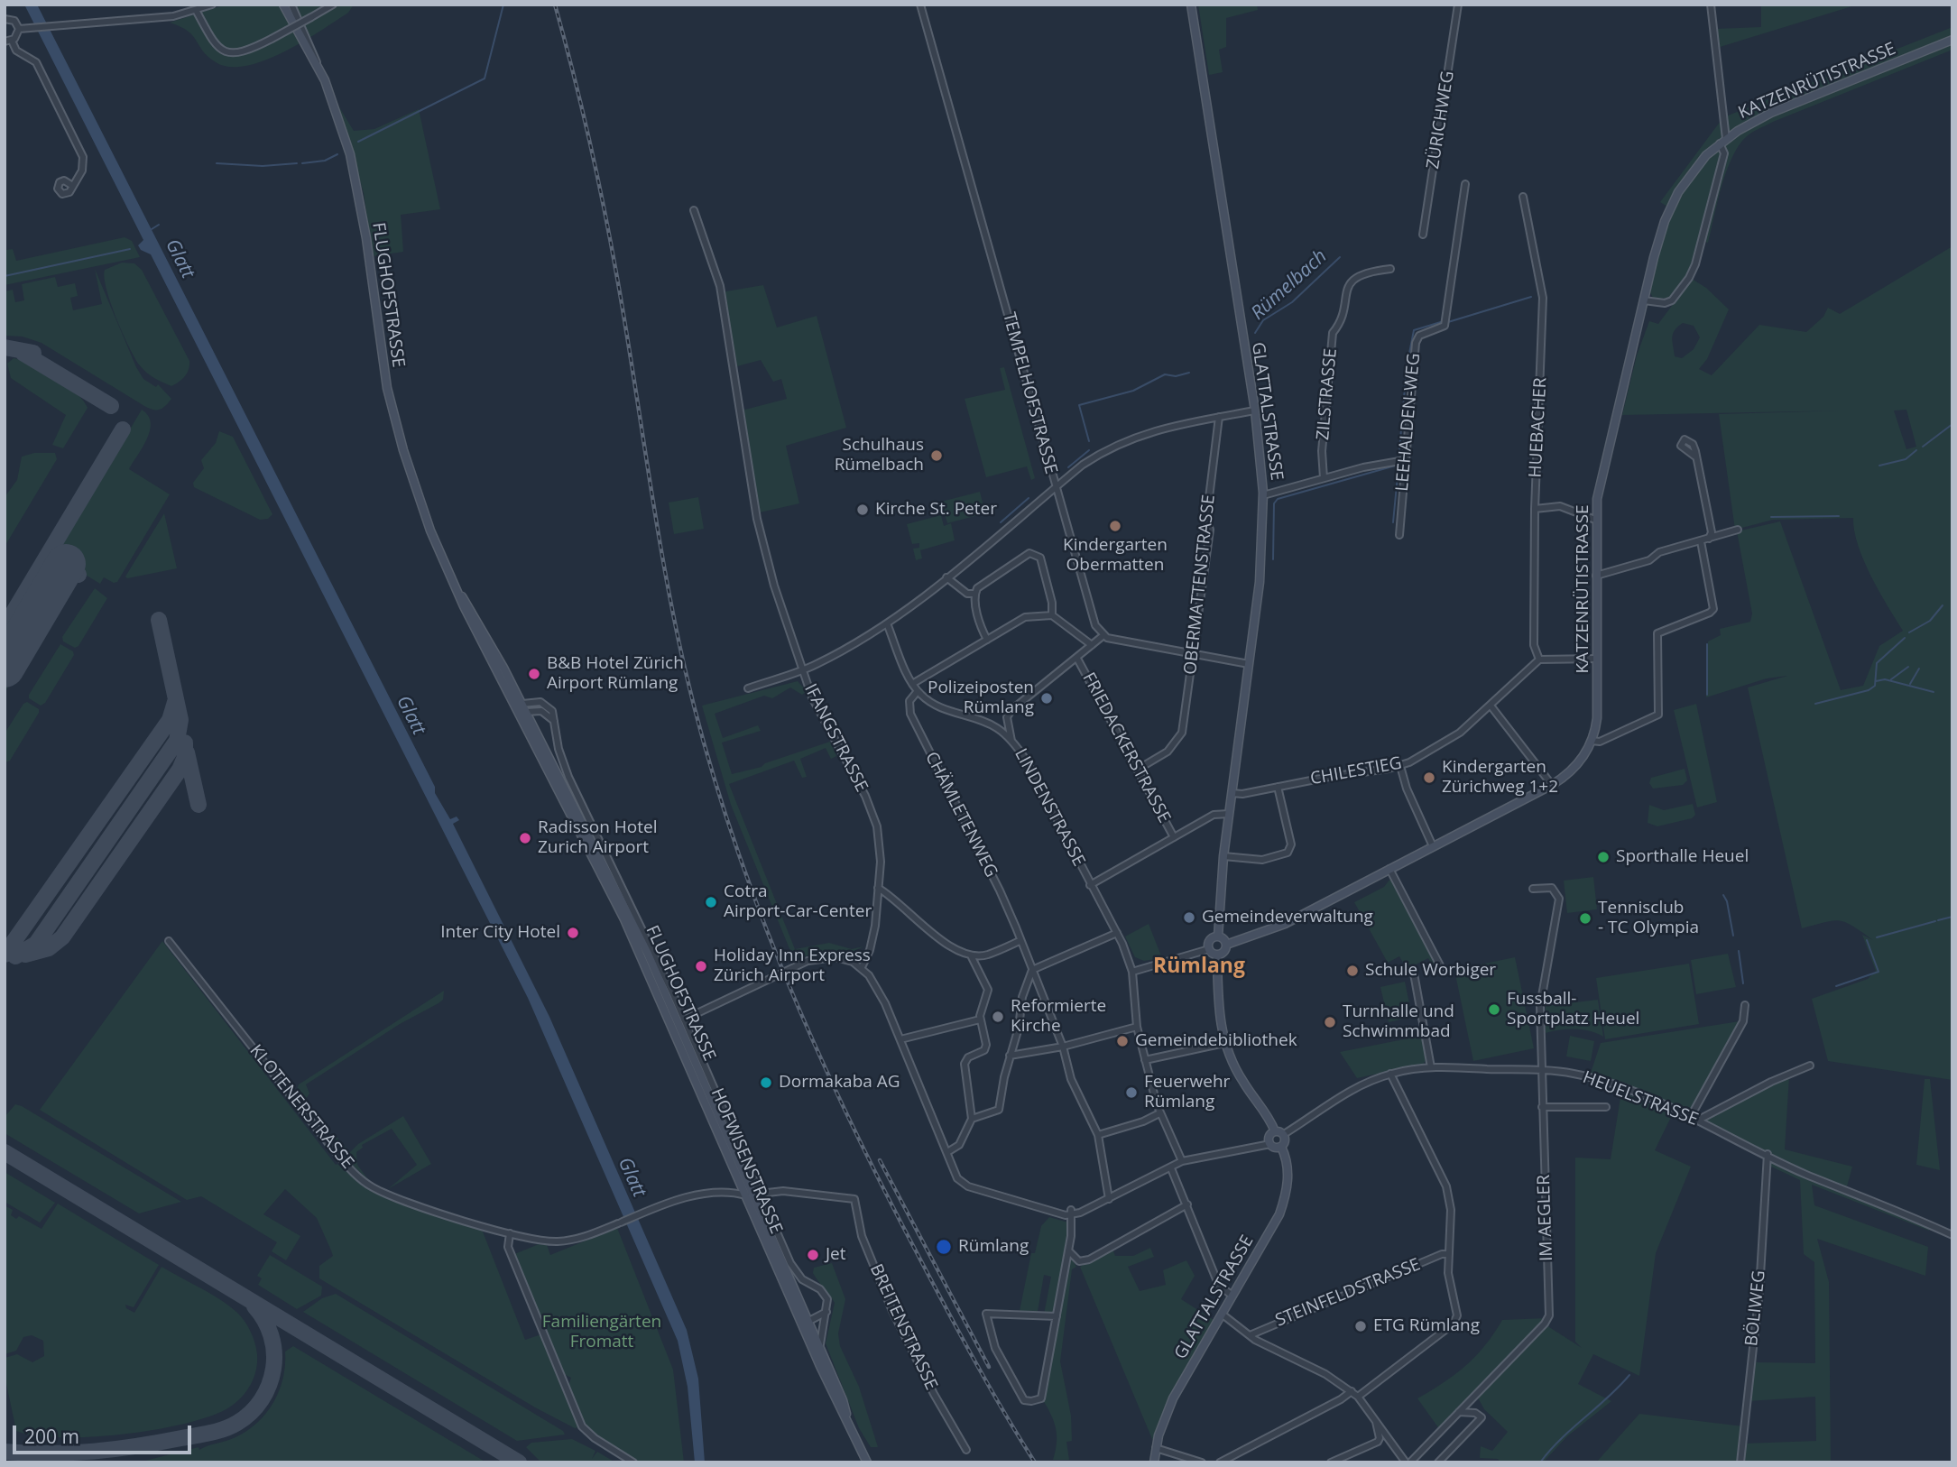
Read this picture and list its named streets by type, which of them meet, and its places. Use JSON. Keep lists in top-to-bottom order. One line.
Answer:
{"streets":{"street":["KATZENRÜTISTRASSE","ZÜRICHWEG","FLUGHOFSTRASSE","TEMPELHOFSTRASSE","ZILSTRASSE","GLATTALSTRASSE","LEEHALDEN-WEG","HUEBACHER","OBERMATTENSTRASSE","IFANGSTRASSE","FRIEDACKERSTRASSE","CHILESTIEG","LINDENSTRASSE","CHÄMLETENWEG","HEUELSTRASSE","KLOTENERSTRASSE","HOFWISENSTRASSE","IM AEGLER","STEINFELDSTRASSE","BÖLIWEG","BREITENSTRASSE"]},"crossings":[["KATZENRÜTISTRASSE","GLATTALSTRASSE"],["FLUGHOFSTRASSE","KLOTENERSTRASSE"],["FLUGHOFSTRASSE","HOFWISENSTRASSE"],["GLATTALSTRASSE","CHILESTIEG"],["GLATTALSTRASSE","HEUELSTRASSE"],["HUEBACHER","CHILESTIEG"],["OBERMATTENSTRASSE","FRIEDACKERSTRASSE"],["LINDENSTRASSE","CHÄMLETENWEG"],["HEUELSTRASSE","IM AEGLER"],["HEUELSTRASSE","BÖLIWEG"],["HOFWISENSTRASSE","BREITENSTRASSE"]],"districts":["Rümlang"],"water":["Glatt","Rümelbach"],"parks":["Familiengärten Fromatt"],"places":["Schulhaus Rümelbach","Kirche St. Peter","Kindergarten Obermatten","B&B Hotel Zürich Airport Rümlang","Polizeiposten Rümlang","Kindergarten Zürichweg 1+2","Radisson Hotel Zurich Airport","Sporthalle Heuel","Cotra Airport-Car-Center","Gemeindeverwaltung","Tennisclub - TC Olympia","Inter City Hotel","Holiday Inn Express Zürich Airport","Schule Worbiger","Fussball- Sportplatz Heuel","Reformierte Kirche","Turnhalle und Schwimmbad","Gemeindebibliothek","Dormakaba AG","Feuerwehr Rümlang","Rümlang","Jet","ETG Rümlang"],"scale_bar":"200 m"}
